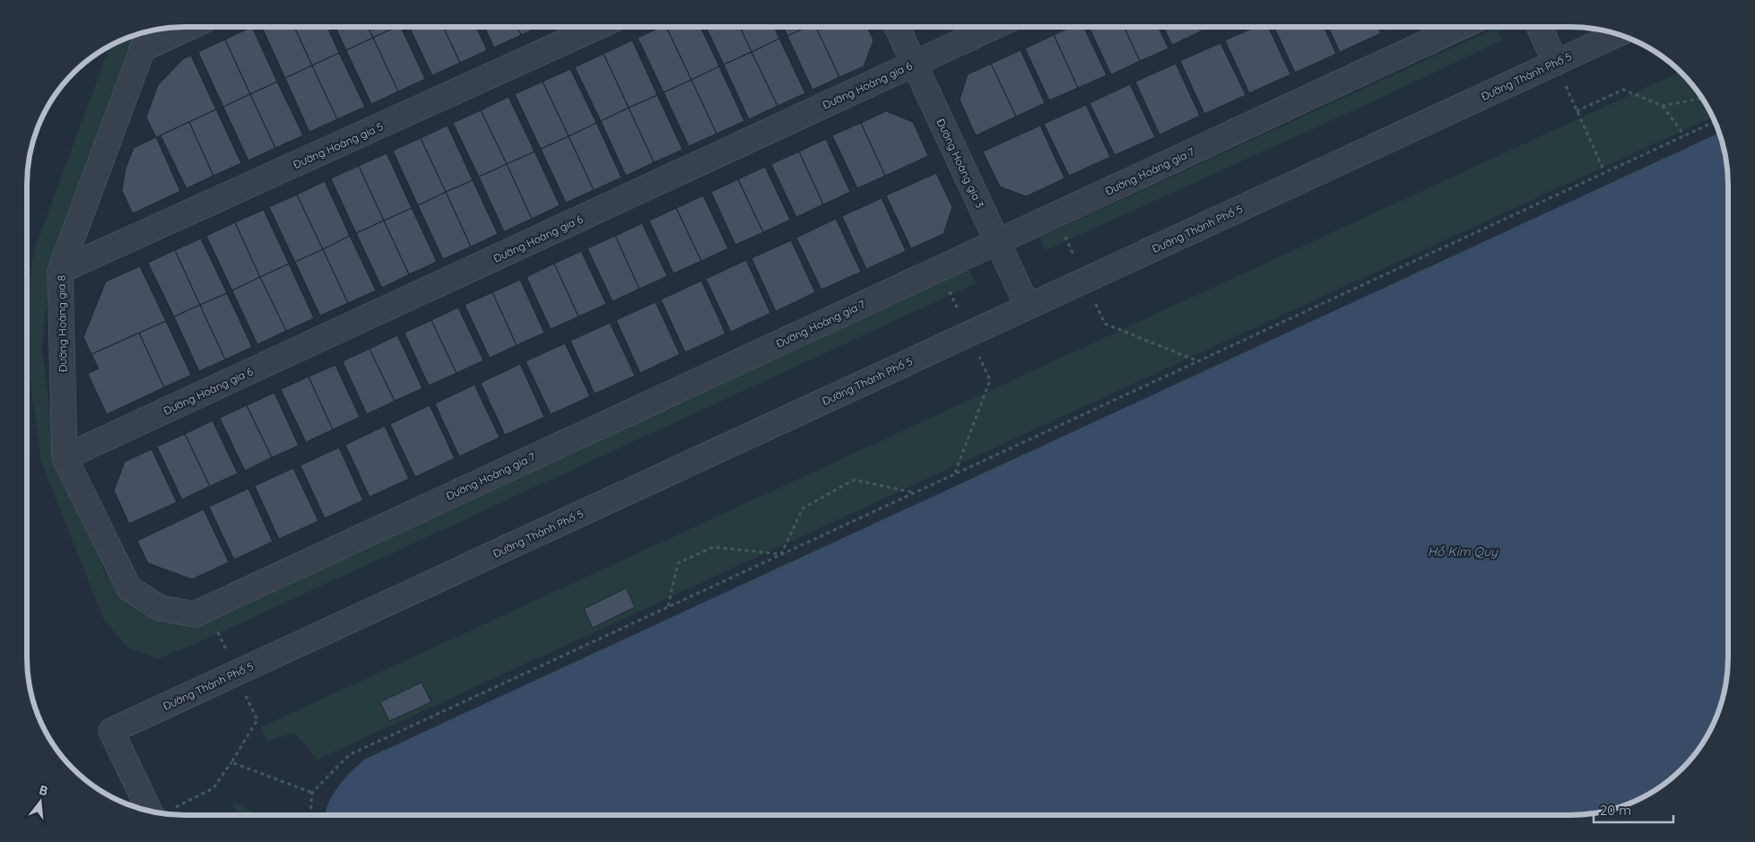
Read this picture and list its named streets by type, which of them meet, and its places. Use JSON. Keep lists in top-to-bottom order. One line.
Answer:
{"streets":{"street":["Đường Thành Phố 5","Đường Hoàng gia 6","Đường Hoàng gia 5","Đường Hoàng gia 3","Đường Hoàng gia 7","Đường Hoàng gia 8"]},"crossings":[["Đường Thành Phố 5","Đường Hoàng gia 3"],["Đường Hoàng gia 6","Đường Hoàng gia 3"],["Đường Hoàng gia 6","Đường Hoàng gia 8"],["Đường Hoàng gia 5","Đường Hoàng gia 8"],["Đường Hoàng gia 3","Đường Hoàng gia 7"],["Đường Hoàng gia 7","Đường Hoàng gia 8"]],"water":["Hồ Kim Quy"],"scale_bar":"20 m","north":"top"}
